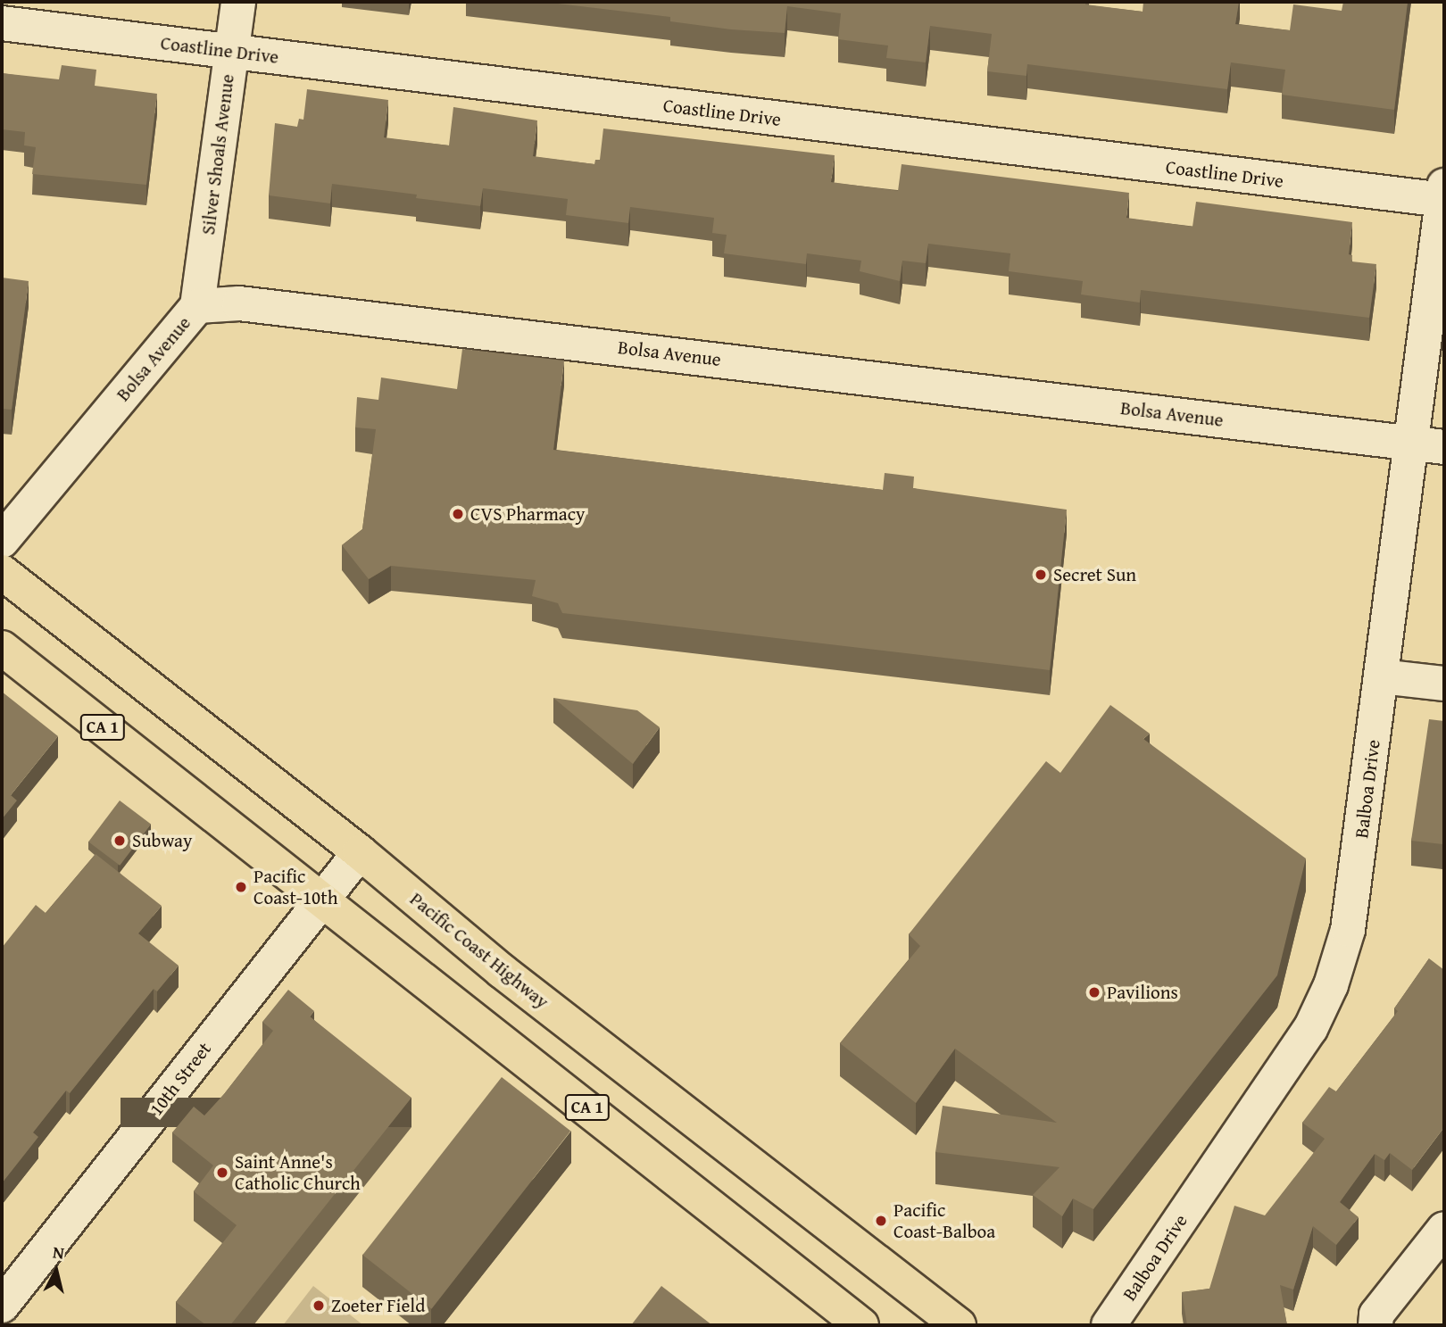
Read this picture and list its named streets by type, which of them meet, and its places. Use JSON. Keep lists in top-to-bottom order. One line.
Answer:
{"streets":{"highway":["CA 1","Pacific Coast Highway"],"street":["Coastline Drive","Silver Shoals Avenue","Bolsa Avenue","Balboa Drive","10th Street"]},"crossings":[["Coastline Drive","Silver Shoals Avenue"],["Coastline Drive","Balboa Drive"],["Silver Shoals Avenue","Bolsa Avenue"],["Bolsa Avenue","Balboa Drive"],["CA 1","10th Street"],["Pacific Coast Highway","10th Street"]],"places":["CVS Pharmacy","Secret Sun","Subway","Pacific Coast-10th","Pavilions","Saint Anne's Catholic Church","Pacific Coast-Balboa","Zoeter Field"],"north":"top"}
